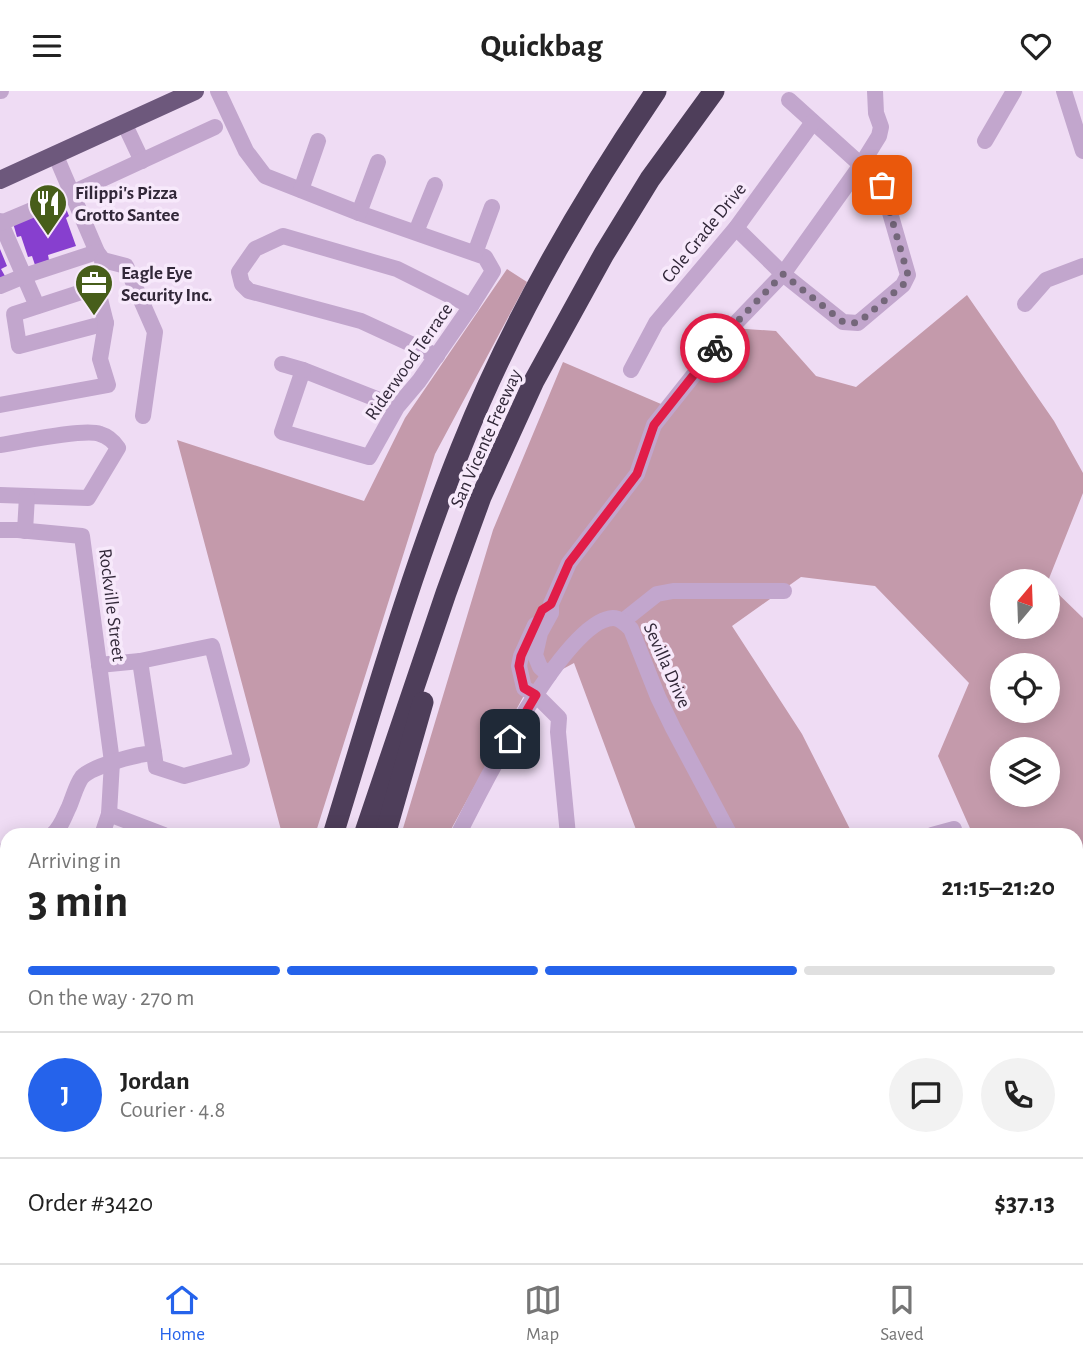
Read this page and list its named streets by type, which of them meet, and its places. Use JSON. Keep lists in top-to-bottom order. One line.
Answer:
{"streets":{"highway":["San Vicente Freeway"],"street":["Cole Grade Drive","Riderwood Terrace","Rockville Street","Sevilla Drive"]},"places":{"restaurant":["Filippi's Pizza Grotto Santee"],"office":["Eagle Eye Security Inc."]},"north":"top","page":{"header":"Quickbag","heading":["3 min","Arriving in","21:15–21:20"],"panel":["Jordan","Courier · 4.8","Order #3420","$37.13"],"bar":"On the way · 270 m","round":"J","tabs":["Home","Map","Saved"]}}
